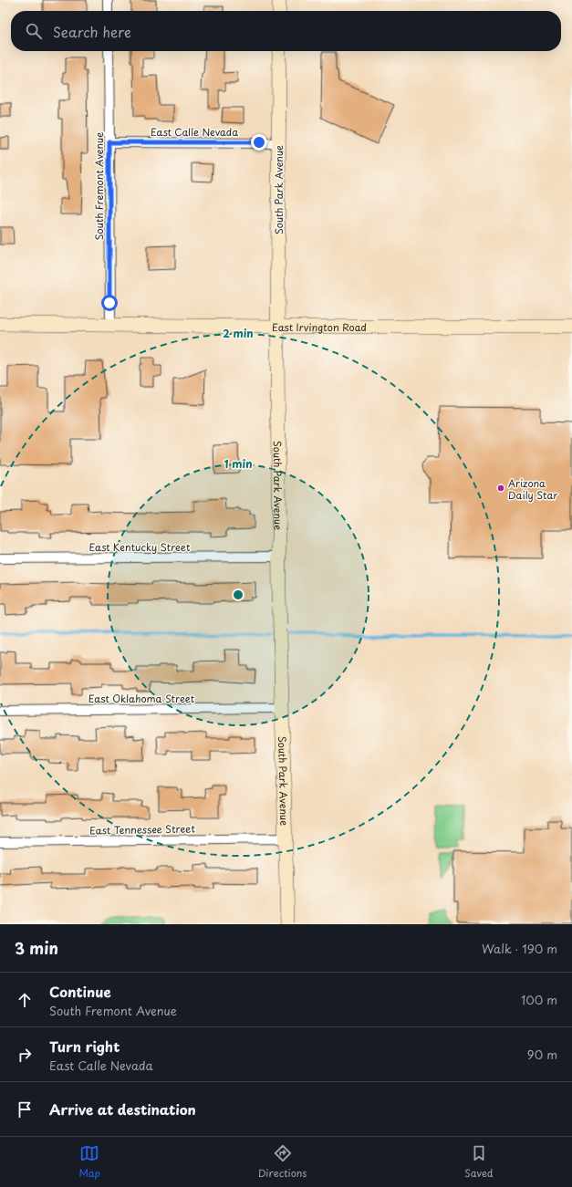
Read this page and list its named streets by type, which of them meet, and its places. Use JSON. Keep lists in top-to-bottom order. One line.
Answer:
{"streets":{"main road":["South Park Avenue","East Irvington Road"],"street":["East Calle Nevada","South Fremont Avenue","East Kentucky Street","East Oklahoma Street","East Tennessee Street"]},"crossings":[["East Calle Nevada","South Fremont Avenue"],["East Calle Nevada","South Park Avenue"],["South Fremont Avenue","East Irvington Road"],["South Park Avenue","East Irvington Road"],["South Park Avenue","East Kentucky Street"],["South Park Avenue","East Oklahoma Street"],["South Park Avenue","East Tennessee Street"]],"places":["Arizona Daily Star"],"page":{"search":"Search here","heading":["3 min","Walk · 190 m"],"list":[["Continue","South Fremont Avenue","100 m"],["Turn right","East Calle Nevada","90 m"],"Arrive at destination"],"nav":["Map","Directions","Saved"]},"rings":["2 min","1 min"]}
